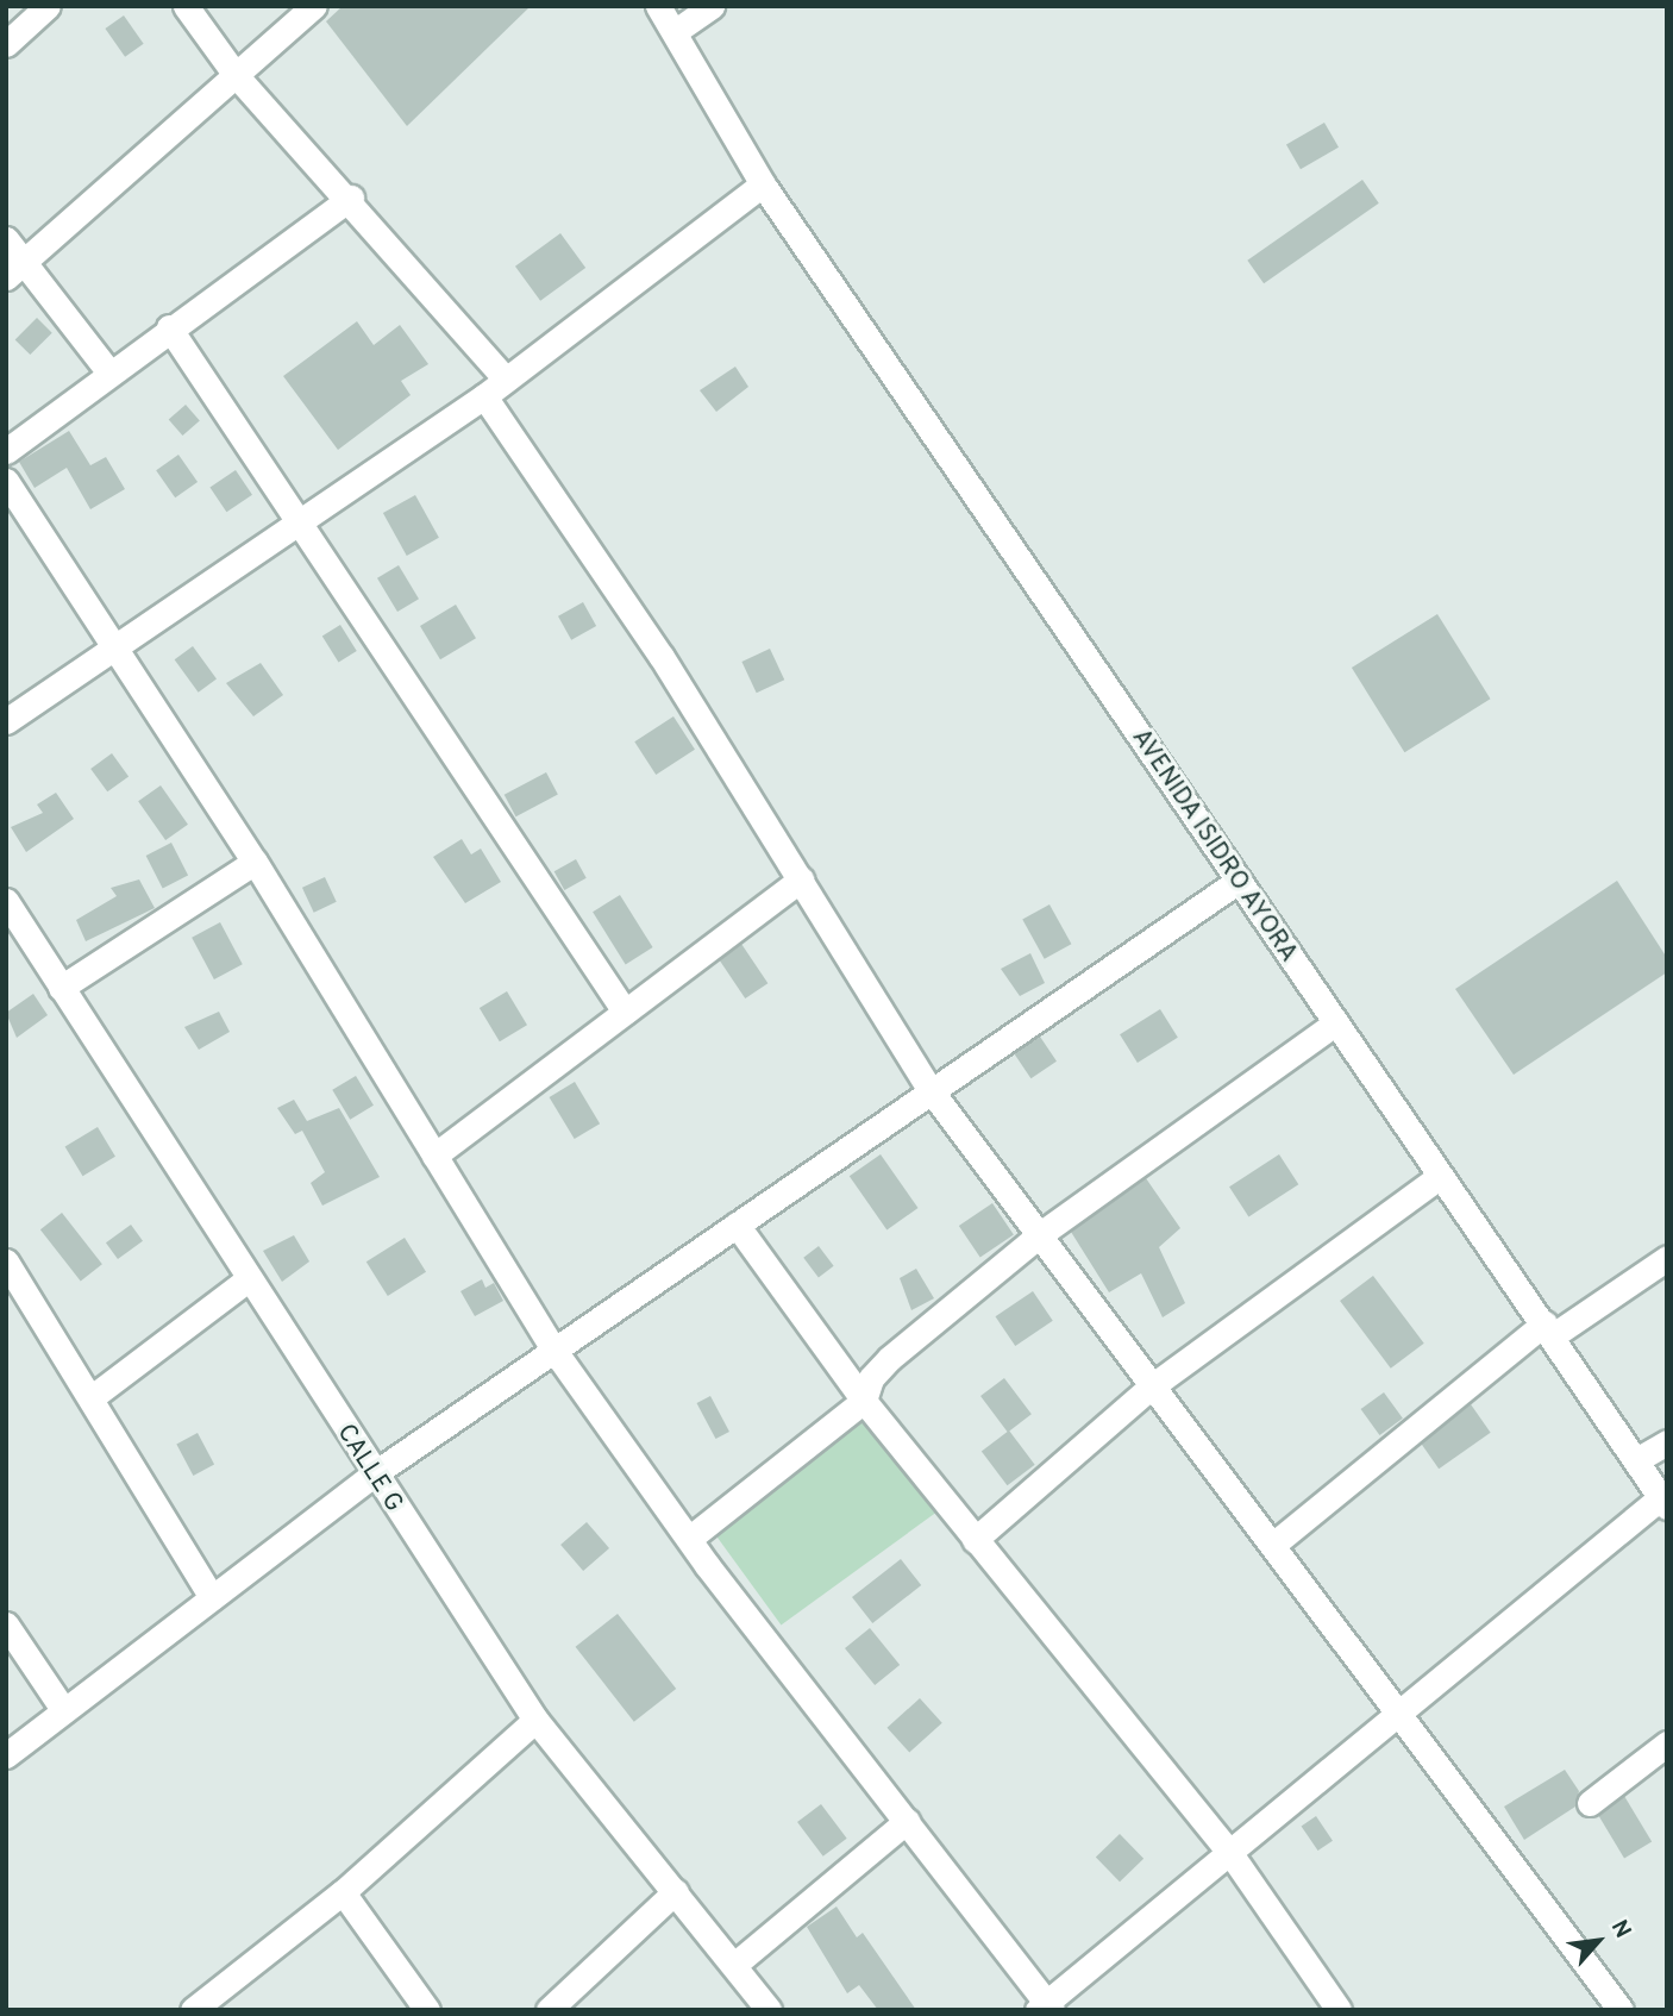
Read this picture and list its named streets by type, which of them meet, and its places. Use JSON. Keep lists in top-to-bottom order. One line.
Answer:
{"streets":{"street":["AVENIDA ISIDRO AYORA","CALLE G"]},"north":"top right"}
